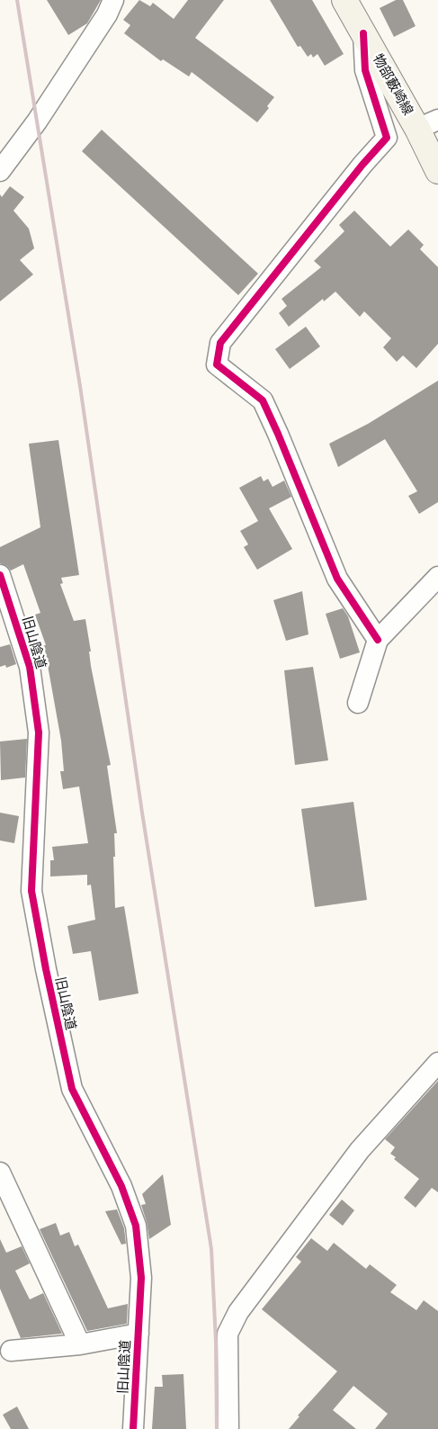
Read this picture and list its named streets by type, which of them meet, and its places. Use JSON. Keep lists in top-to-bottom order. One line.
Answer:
{"streets":{"main road":["物部藪崎線"],"street":["旧山陰道"]}}
